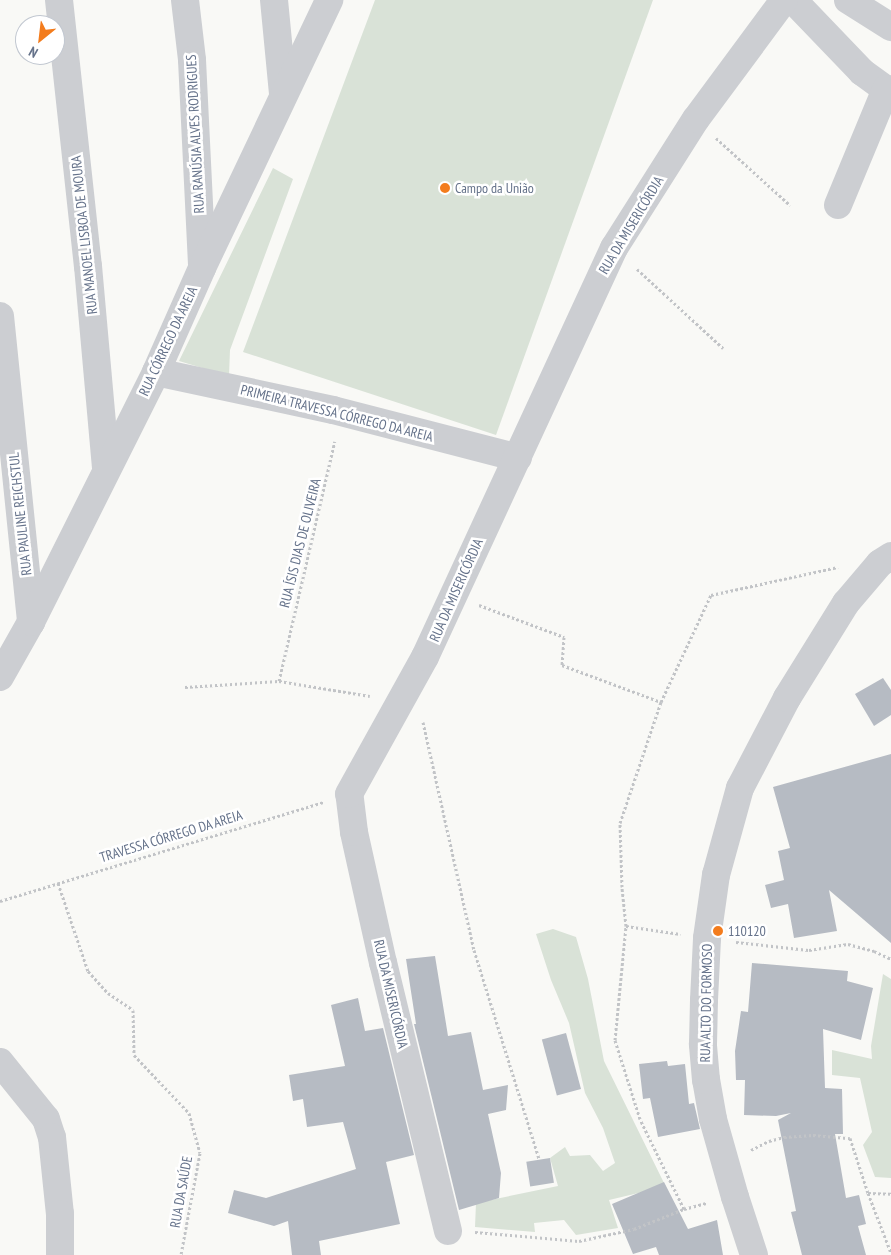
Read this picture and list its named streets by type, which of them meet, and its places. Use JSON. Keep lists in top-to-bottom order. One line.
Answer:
{"streets":{"street":["RUA RANÚSIA ALVES RODRIGUES","RUA DA MISERICÓRDIA","RUA MANOEL LISBOA DE MOURA","RUA CÓRREGO DA AREIA","PRIMEIRA TRAVESSA CÓRREGO DA AREIA","RUA PAULINE REICHSTUL","RUA ALTO DO FORMOSO"],"path":["RUA ÍSIS DIAS DE OLIVEIRA","TRAVESSA CÓRREGO DA AREIA","RUA DA SAÚDE"]},"crossings":[["RUA RANÚSIA ALVES RODRIGUES","RUA CÓRREGO DA AREIA"],["RUA DA MISERICÓRDIA","PRIMEIRA TRAVESSA CÓRREGO DA AREIA"],["RUA DA MISERICÓRDIA","TRAVESSA CÓRREGO DA AREIA"],["RUA MANOEL LISBOA DE MOURA","RUA CÓRREGO DA AREIA"],["RUA CÓRREGO DA AREIA","PRIMEIRA TRAVESSA CÓRREGO DA AREIA"],["RUA CÓRREGO DA AREIA","RUA PAULINE REICHSTUL"],["PRIMEIRA TRAVESSA CÓRREGO DA AREIA","RUA ÍSIS DIAS DE OLIVEIRA"],["TRAVESSA CÓRREGO DA AREIA","RUA DA SAÚDE"]],"places":["Campo da União","110120"],"north":"bottom left"}
